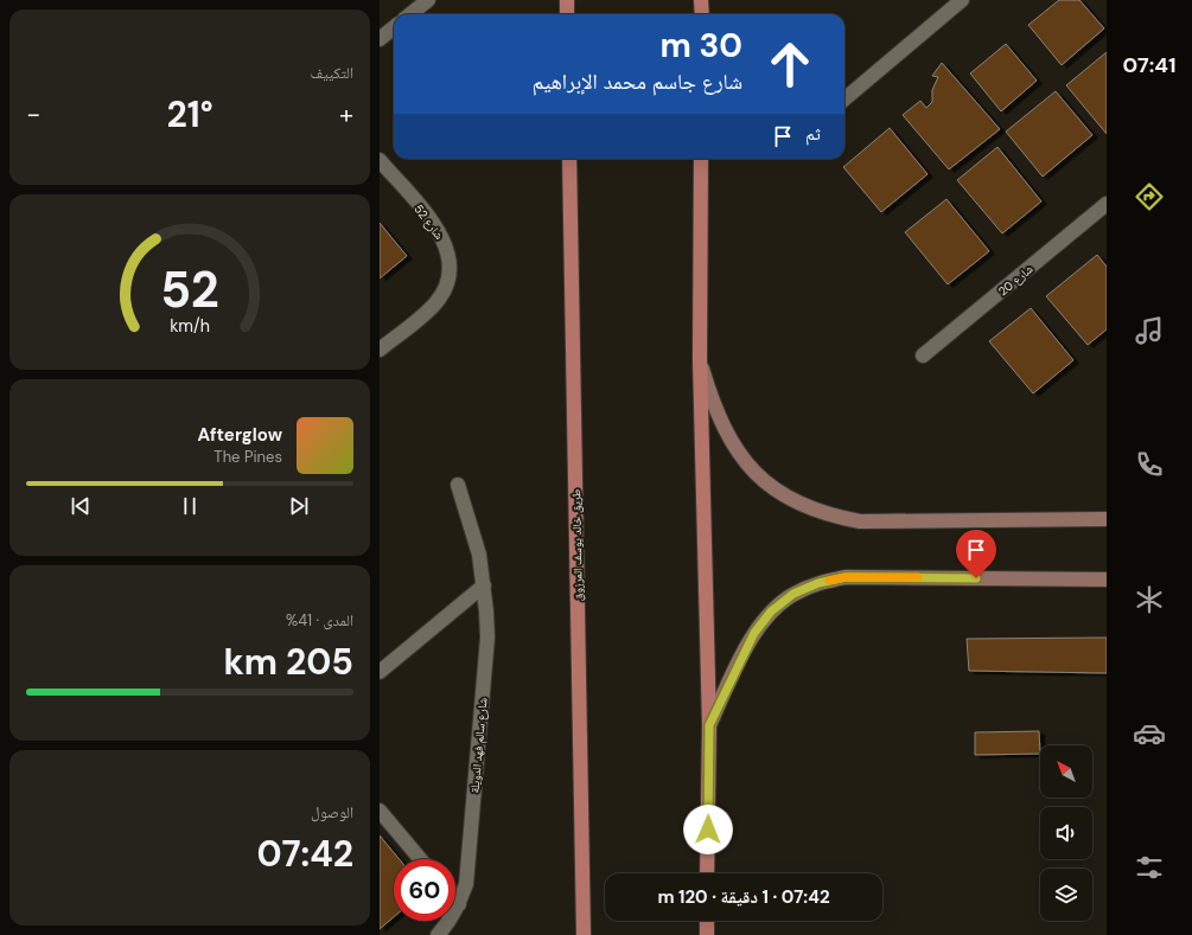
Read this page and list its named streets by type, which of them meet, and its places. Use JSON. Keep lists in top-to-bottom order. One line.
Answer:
{"streets":{"main road":["طريق خالد يوسف المرزوق"],"street":["شارع 52","شارع 20","شارع سالم فهد الدويلة"]},"north":"top left","page":{"tabs":"07:41","tile":["التكييف",["المدى · 41%","205 km"],["الوصول","07:42"]],"turn":["30 m","شارع جاسم محمد الإبراهيم"],"heat":["−","21°","+"],"then":"ثم","song":["Afterglow","The Pines"],"limit":"60","trip":"07:42 · 1 دقيقة · 120 m","gauge":["52","km/h"]}}
